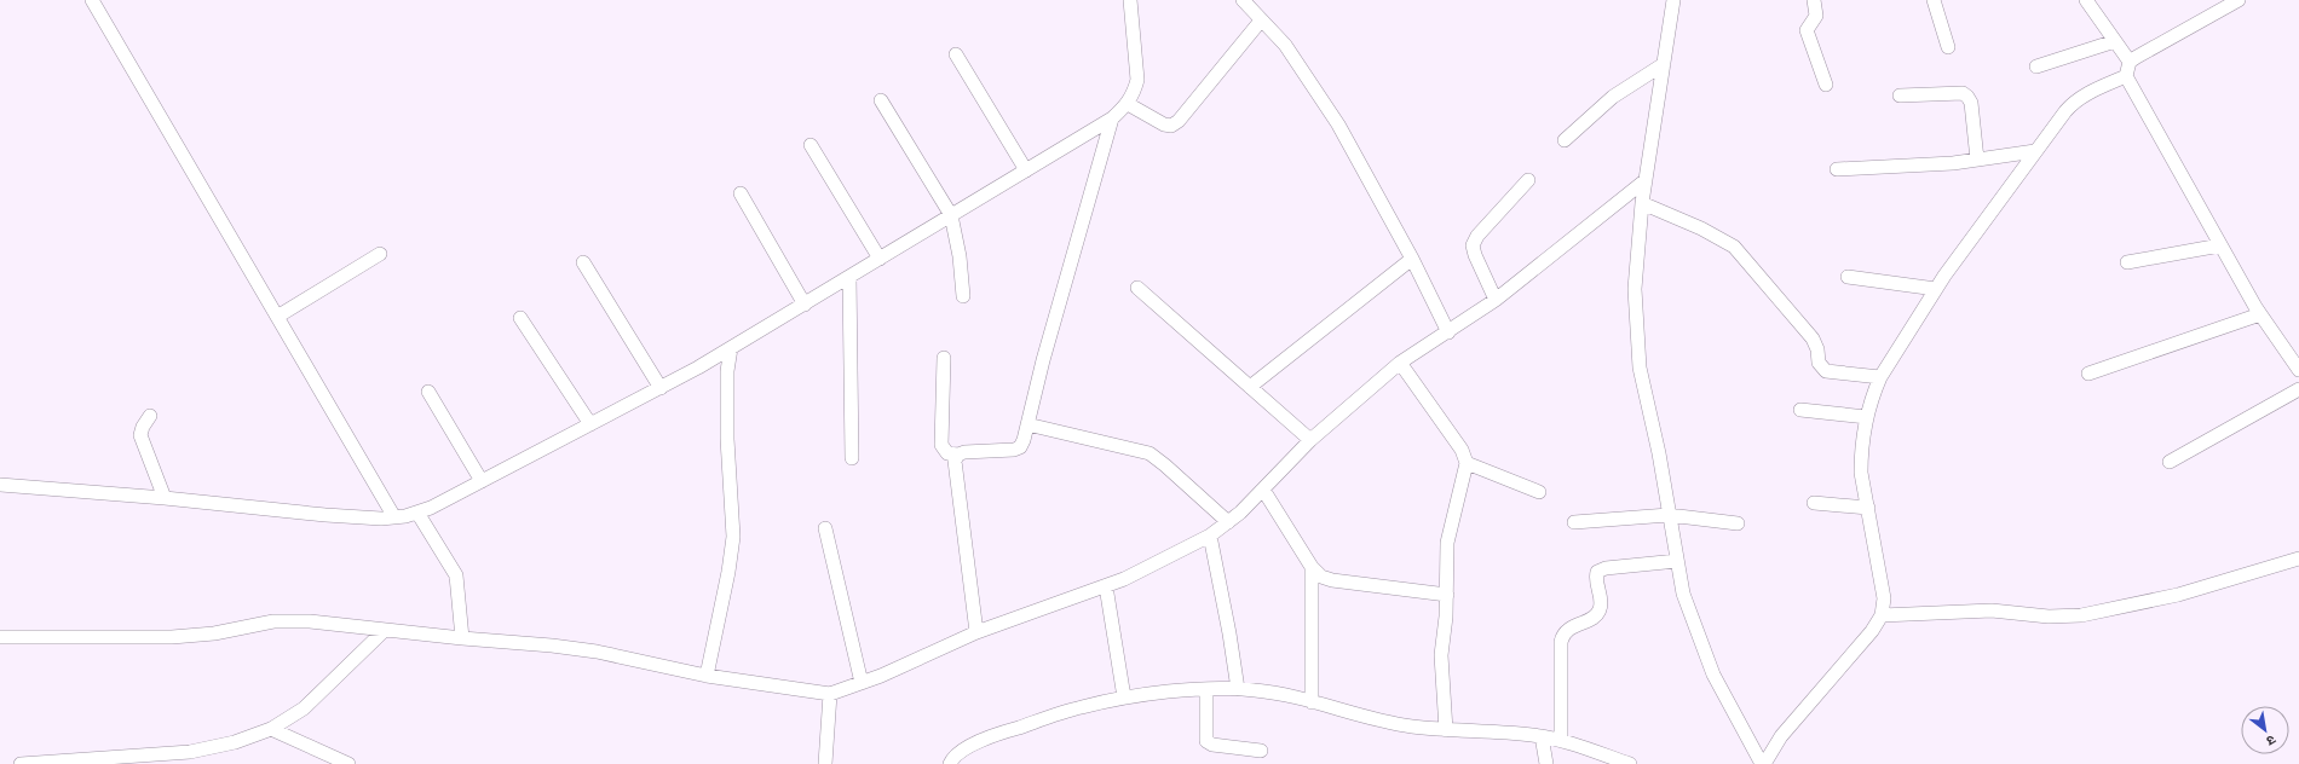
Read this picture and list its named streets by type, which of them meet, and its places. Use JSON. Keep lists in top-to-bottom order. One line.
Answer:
{"north":"bottom right"}
